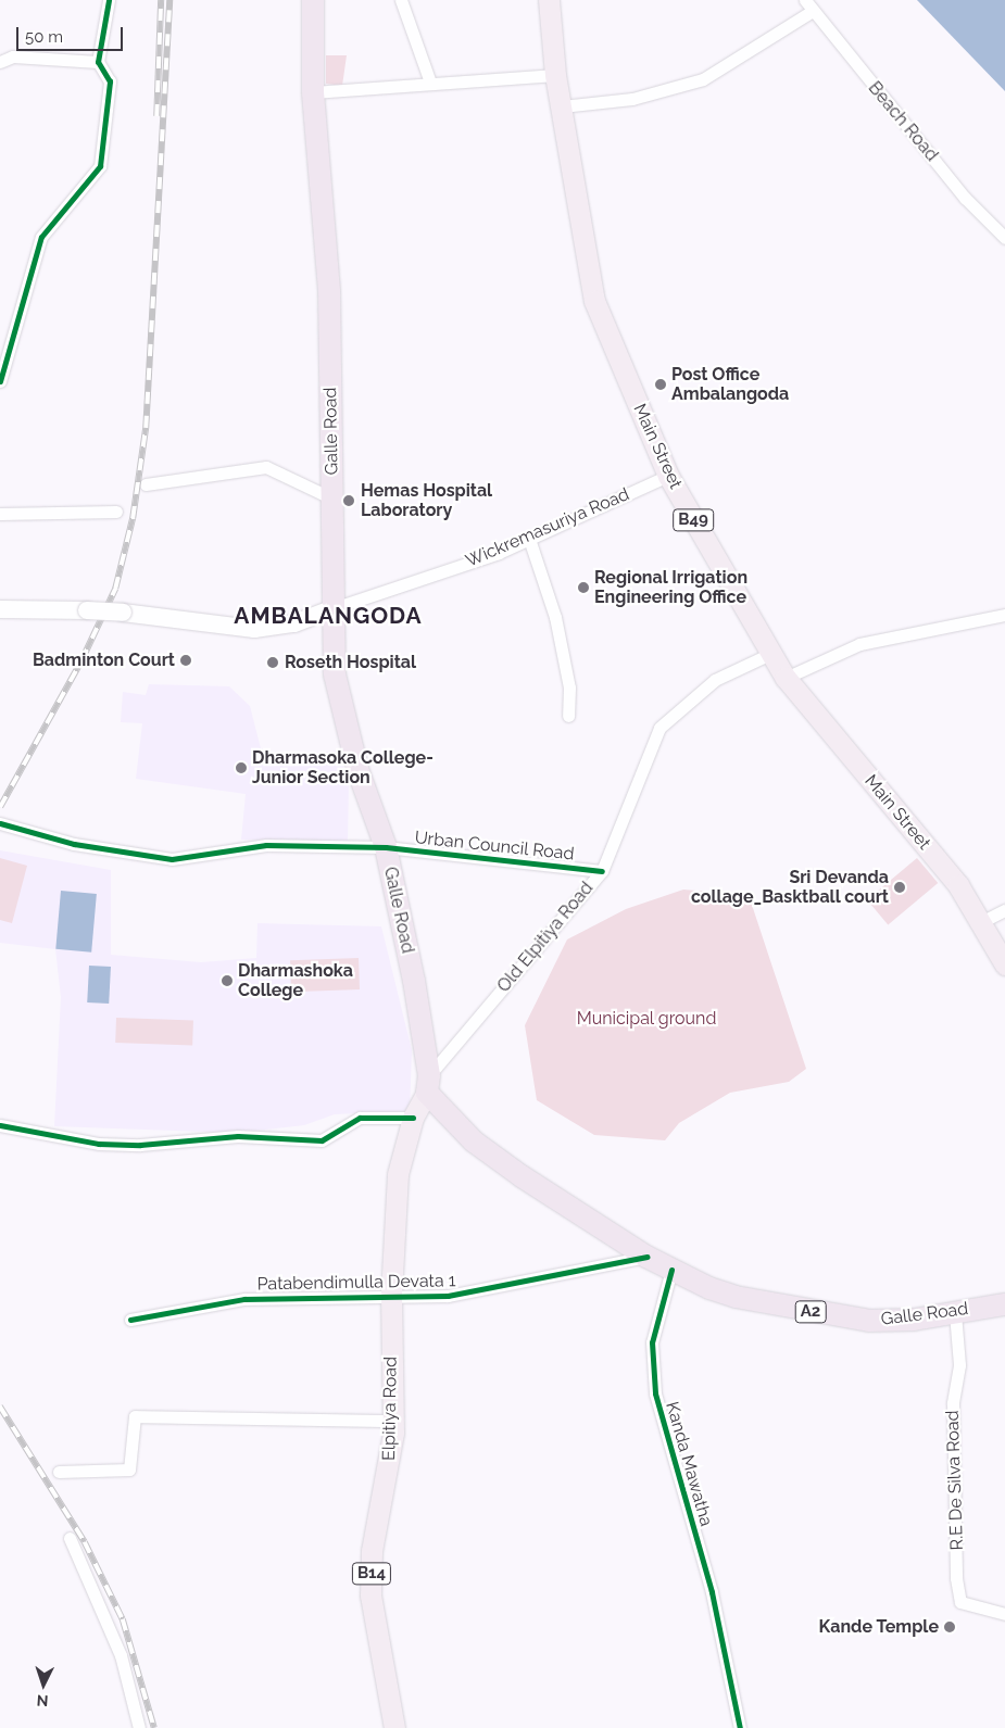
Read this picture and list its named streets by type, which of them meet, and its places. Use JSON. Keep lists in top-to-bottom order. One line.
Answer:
{"streets":{"highway":["Galle Road","A2"],"main road":["Main Street","B49","Elpitiya Road","B14"],"street":["Beach Road","Wickremasuriya Road","Urban Council Road","Old Elpitiya Road","Patabendimulla Devata 1","Kanda Mawatha","R.E De Silva Road"]},"crossings":[["Galle Road","Wickremasuriya Road"],["Galle Road","Urban Council Road"],["Galle Road","Old Elpitiya Road"],["Galle Road","Patabendimulla Devata 1"],["Galle Road","Elpitiya Road"],["Galle Road","Kanda Mawatha"],["Galle Road","R.E De Silva Road"],["Main Street","Wickremasuriya Road"],["Main Street","Old Elpitiya Road"],["Urban Council Road","Old Elpitiya Road"],["Old Elpitiya Road","Elpitiya Road"],["Patabendimulla Devata 1","Elpitiya Road"]],"districts":["AMBALANGODA"],"parks":["Municipal ground"],"places":["Post Office Ambalangoda","Hemas Hospital Laboratory","Regional Irrigation Engineering Office","Badminton Court","Roseth Hospital","Dharmasoka College- Junior Section","Sri Devanda collage_Basktball court","Dharmashoka College","Kande Temple"],"scale_bar":"50 m","north":"bottom"}
